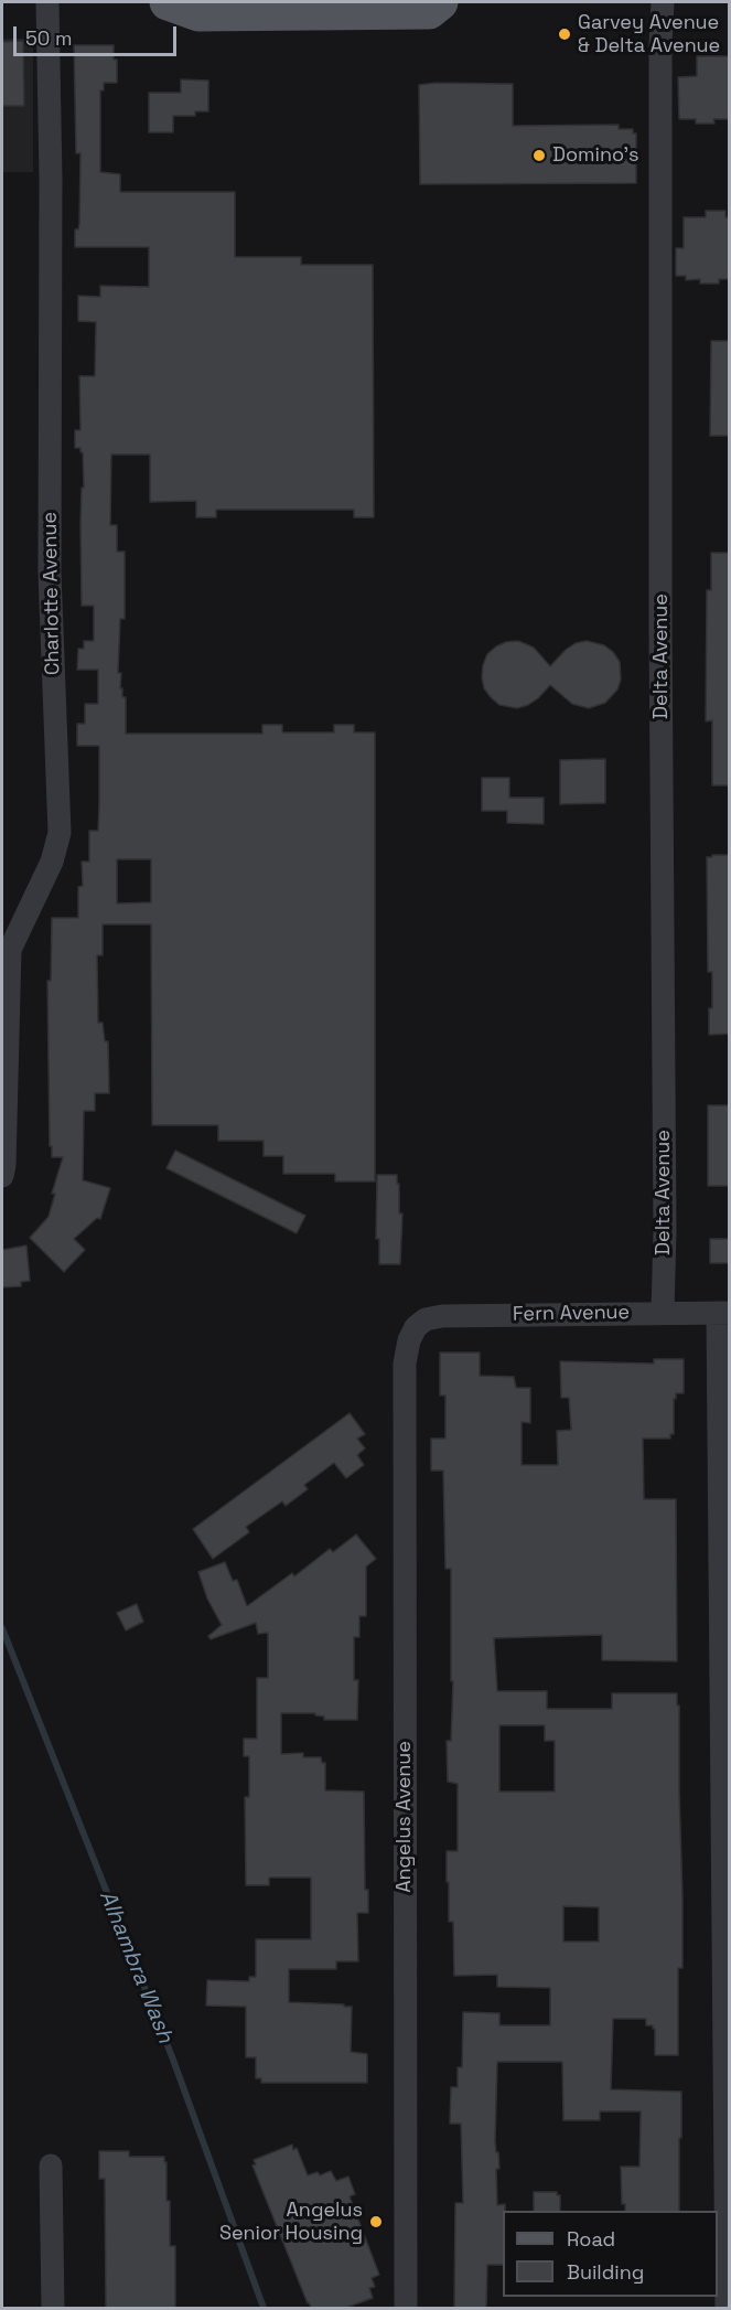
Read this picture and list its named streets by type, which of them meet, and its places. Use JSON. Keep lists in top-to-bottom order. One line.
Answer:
{"streets":{"street":["Charlotte Avenue","Delta Avenue","Fern Avenue","Angelus Avenue"]},"crossings":[["Delta Avenue","Fern Avenue"],["Fern Avenue","Angelus Avenue"]],"water":["Alhambra Wash"],"places":["Garvey Avenue & Delta Avenue","Domino's","Angelus Senior Housing"],"legend":["Road","Building"],"scale_bar":"50 m"}
